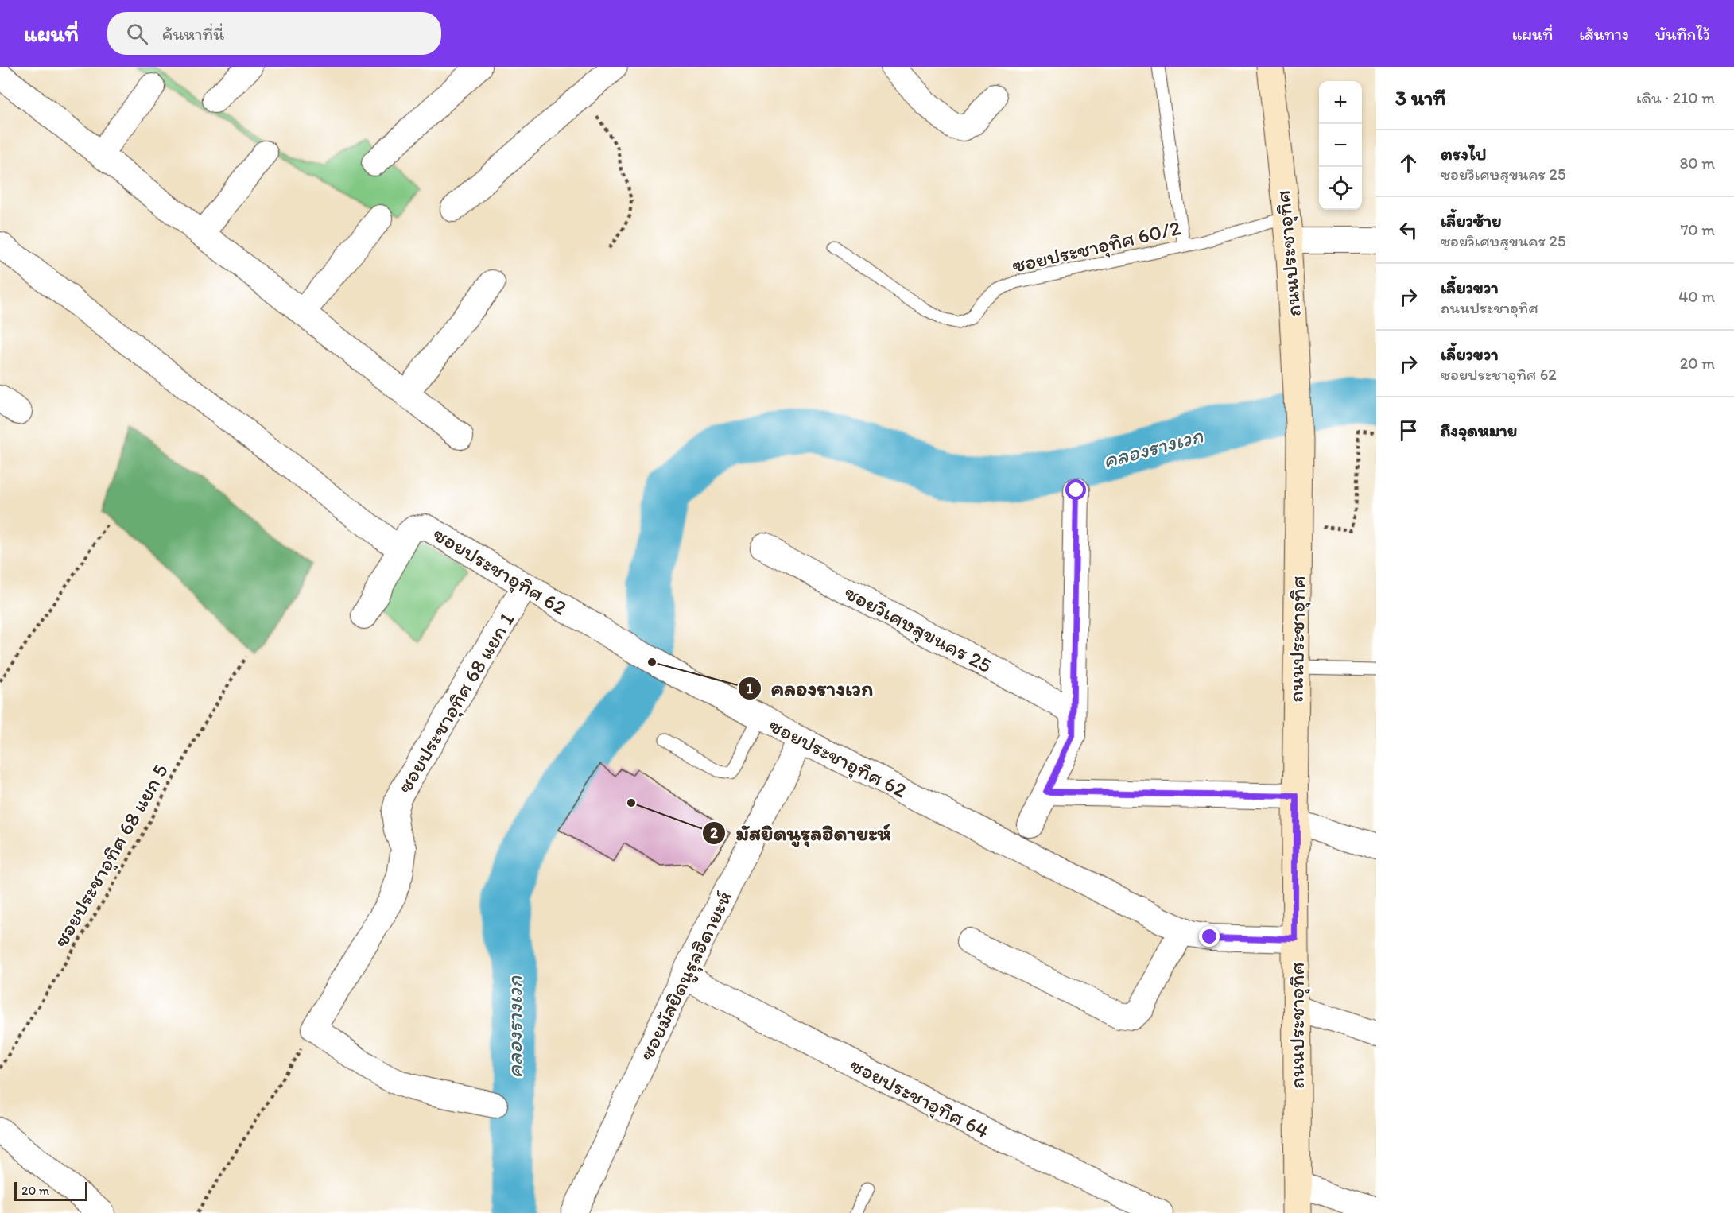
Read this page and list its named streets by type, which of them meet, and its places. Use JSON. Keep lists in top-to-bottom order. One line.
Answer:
{"streets":{"main road":["ถนนประชาอุทิศ"],"street":["ซอยประชาอุทิศ 62","ซอยวิเศษสุขนคร 25","ซอยประชาอุทิศ 68 แยก 1","ซอยมัสยิดนูรุลฮิดายะห์","ซอยประชาอุทิศ 64"],"lane":["ซอยประชาอุทิศ 60/2"],"path":["ซอยประชาอุทิศ 68 แยก 5"]},"crossings":[["ซอยประชาอุทิศ 60/2","ถนนประชาอุทิศ"],["ถนนประชาอุทิศ","ซอยประชาอุทิศ 62"],["ซอยประชาอุทิศ 62","ซอยประชาอุทิศ 68 แยก 1"],["ซอยประชาอุทิศ 62","ซอยมัสยิดนูรุลฮิดายะห์"],["ซอยมัสยิดนูรุลฮิดายะห์","ซอยประชาอุทิศ 64"]],"water":["คลองรางเวก"],"places":["คลองรางเวก","มัสยิดนูรุลฮิดายะห์"],"scale_bar":"20 m","page":{"header":"แผนที่","search":"ค้นหาที่นี่","nav":["แผนที่","เส้นทาง","บันทึกไว้"],"heading":["3 นาที","เดิน · 210 m"],"map_buttons":["+","−"],"list":[["ตรงไป","ซอยวิเศษสุขนคร 25","80 m"],["เลี้ยวซ้าย","ซอยวิเศษสุขนคร 25","70 m"],["เลี้ยวขวา","ถนนประชาอุทิศ","40 m"],["เลี้ยวขวา","ซอยประชาอุทิศ 62","20 m"],"ถึงจุดหมาย"],"scale":"20 m"}}
